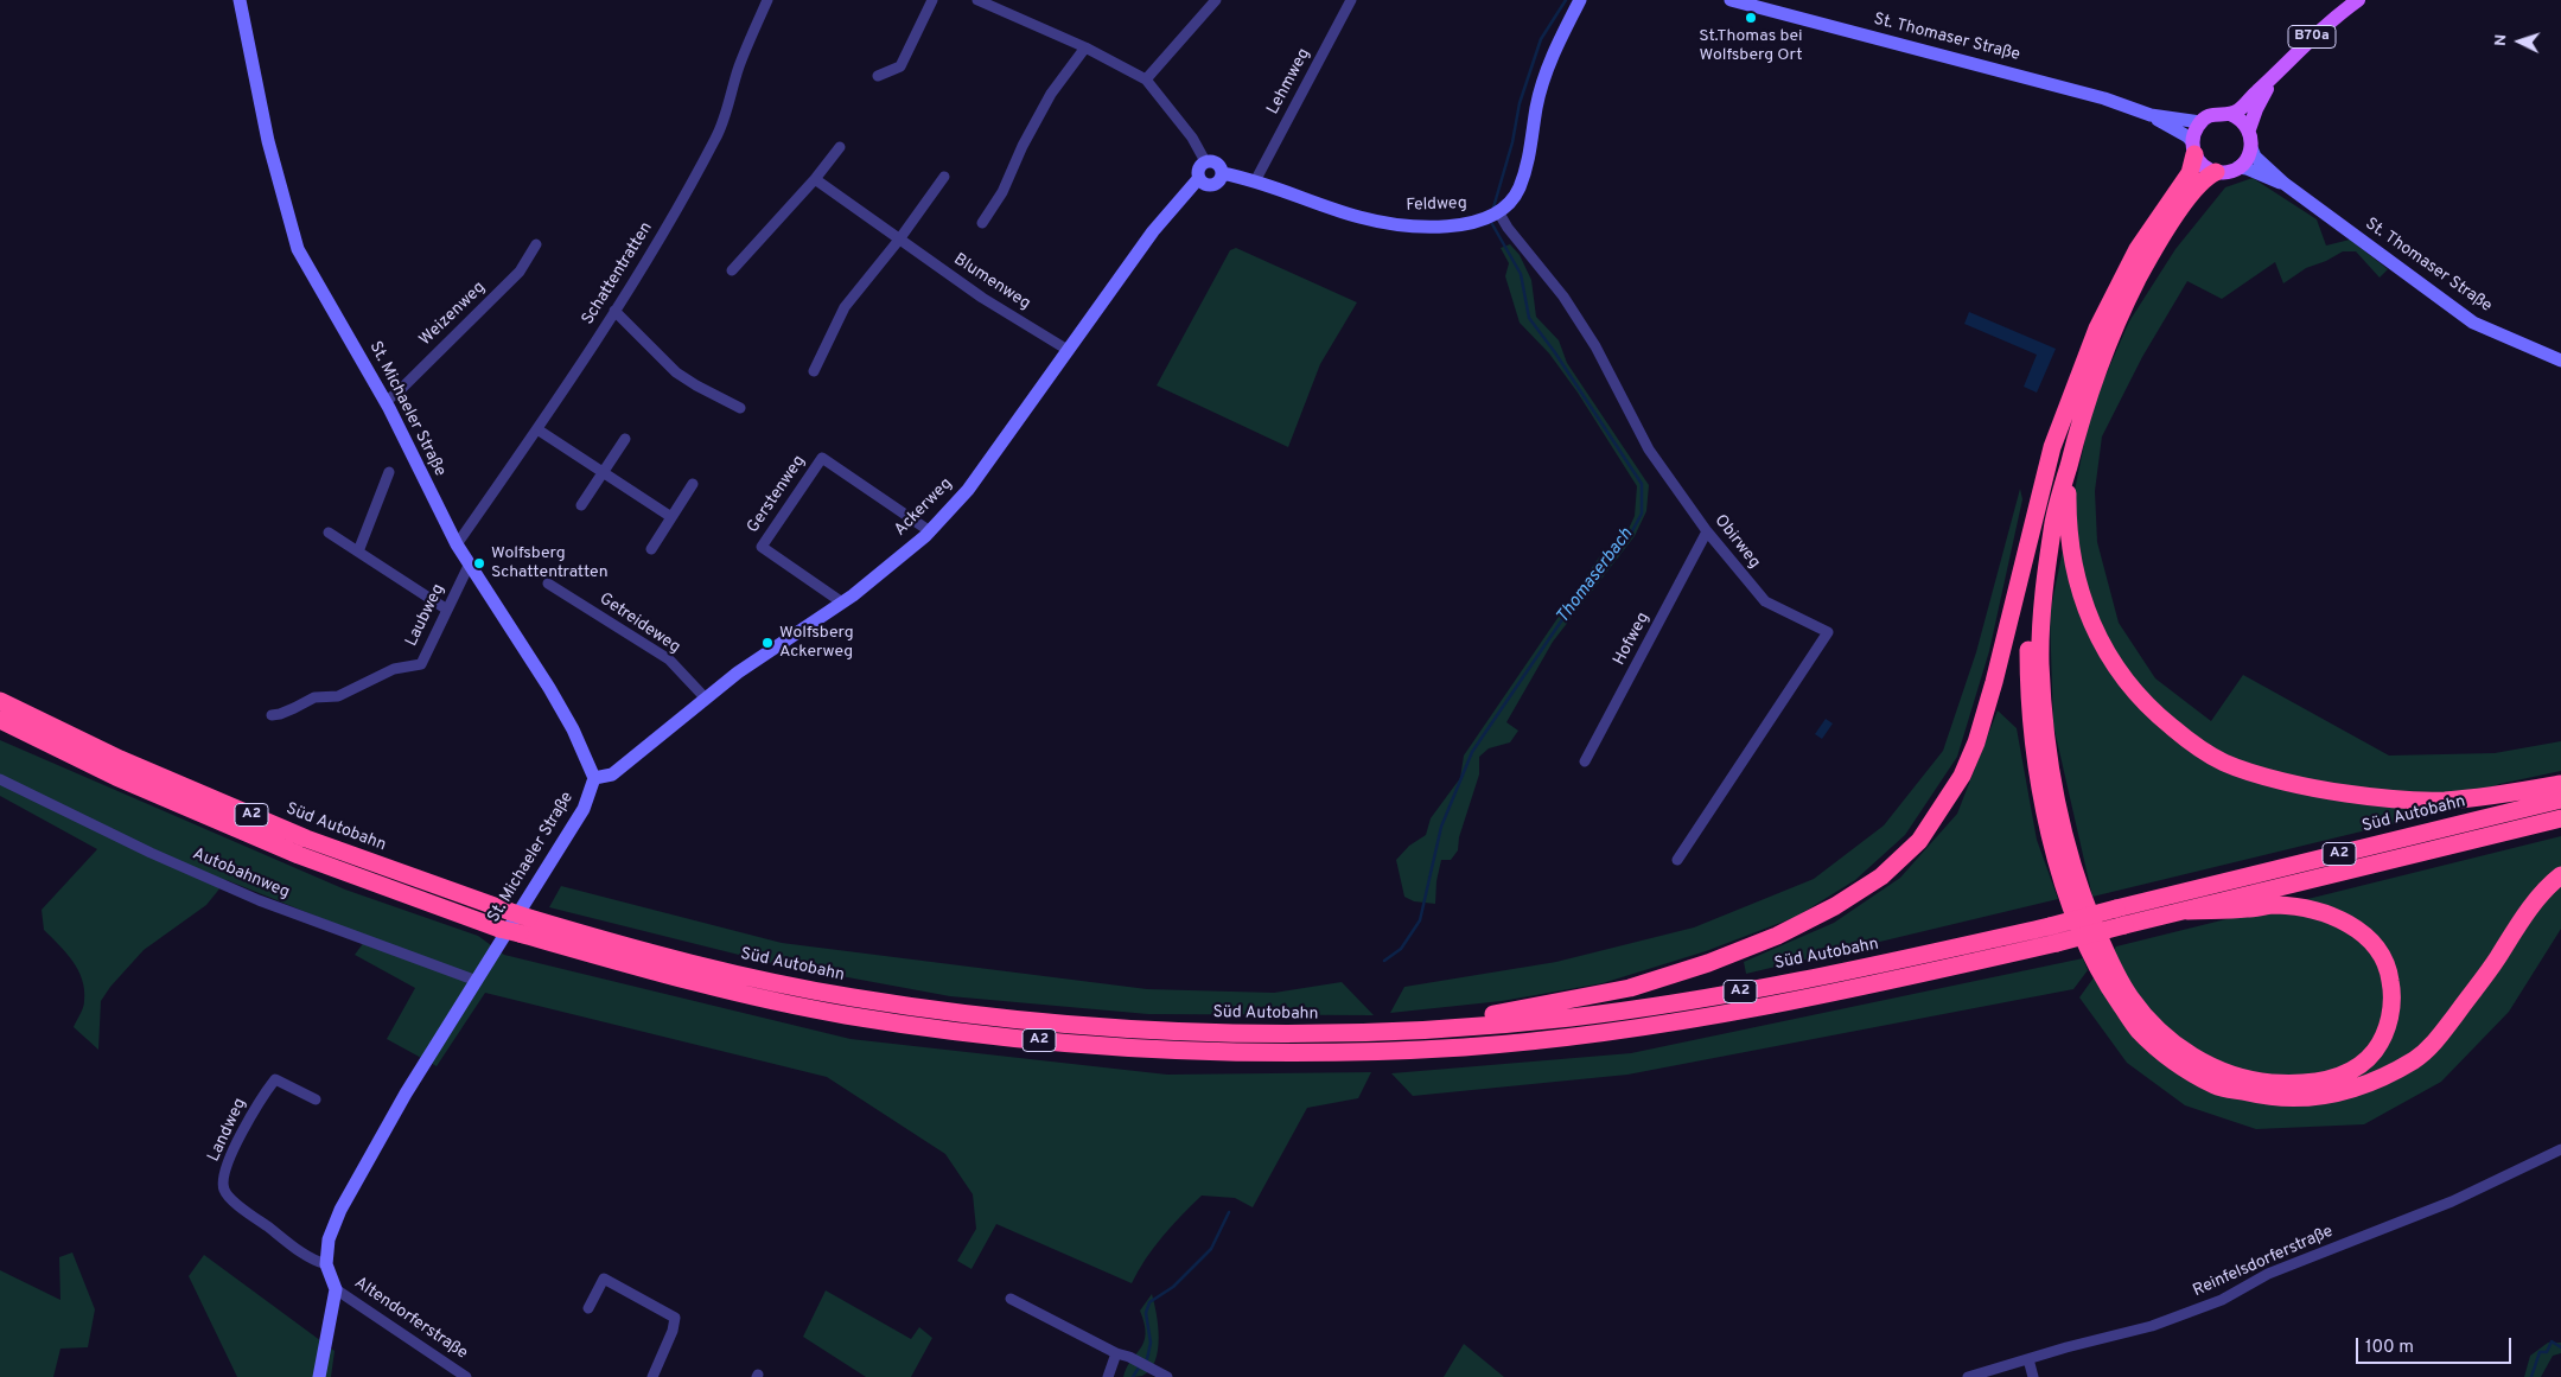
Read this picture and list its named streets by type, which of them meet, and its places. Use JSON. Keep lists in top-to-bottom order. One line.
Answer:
{"streets":{"highway":["A2","Süd Autobahn"],"main road":["B70a","St. Thomaser Straße","Feldweg","St. Michaeler Straße","Ackerweg"],"street":["Lehmweg","Schattentratten","Blumenweg","Weizenweg","Gerstenweg","Obirweg","Laubweg","Getreideweg","Hofweg","Autobahnweg","Landweg","Reinfelsdorferstraße","Altendorferstraße"]},"crossings":[["Lehmweg","Feldweg"],["Feldweg","Ackerweg"],["Feldweg","Obirweg"],["Schattentratten","St. Michaeler Straße"],["Blumenweg","Ackerweg"],["Weizenweg","St. Michaeler Straße"],["St. Michaeler Straße","Ackerweg"],["St. Michaeler Straße","Laubweg"],["St. Michaeler Straße","Autobahnweg"],["St. Michaeler Straße","Landweg"],["St. Michaeler Straße","Altendorferstraße"],["Gerstenweg","Ackerweg"],["Ackerweg","Getreideweg"],["Obirweg","Hofweg"]],"water":["Thomaserbach"],"places":["St.Thomas bei Wolfsberg Ort","Wolfsberg Schattentratten","Wolfsberg Ackerweg"],"scale_bar":"100 m","north":"left"}
